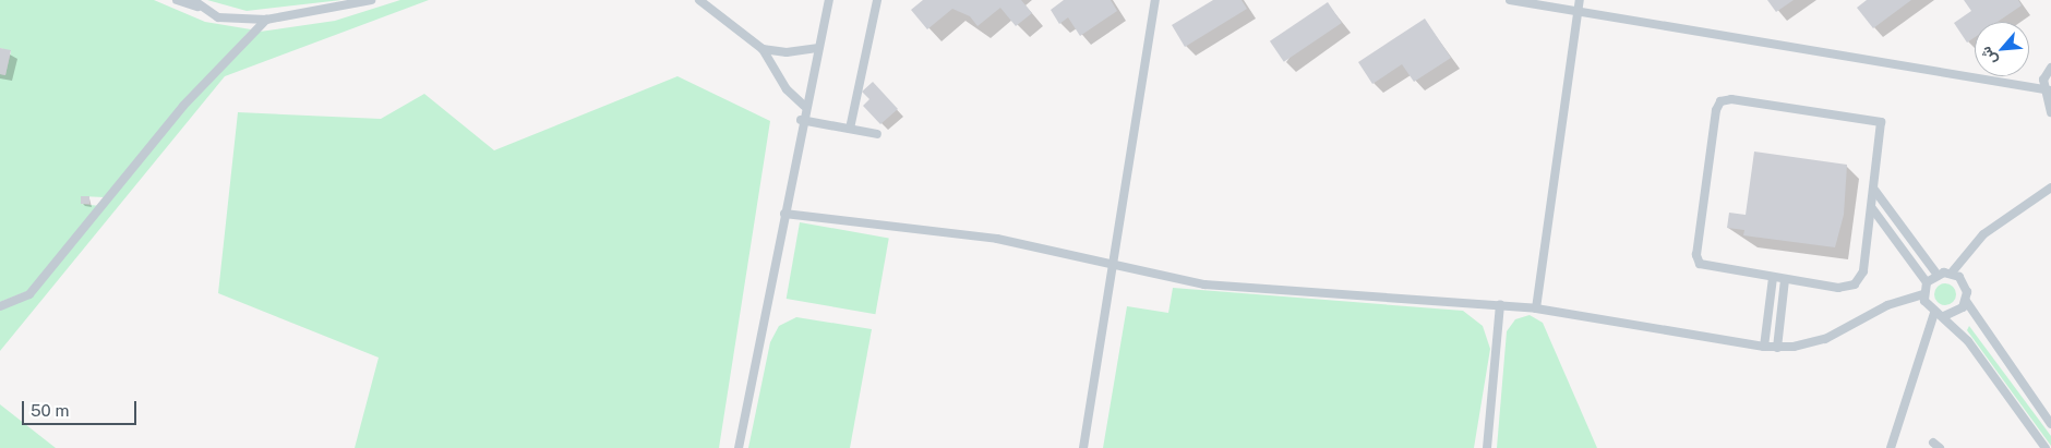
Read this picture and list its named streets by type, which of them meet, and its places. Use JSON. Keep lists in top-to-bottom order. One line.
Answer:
{"scale_bar":"50 m","north":"bottom left"}
